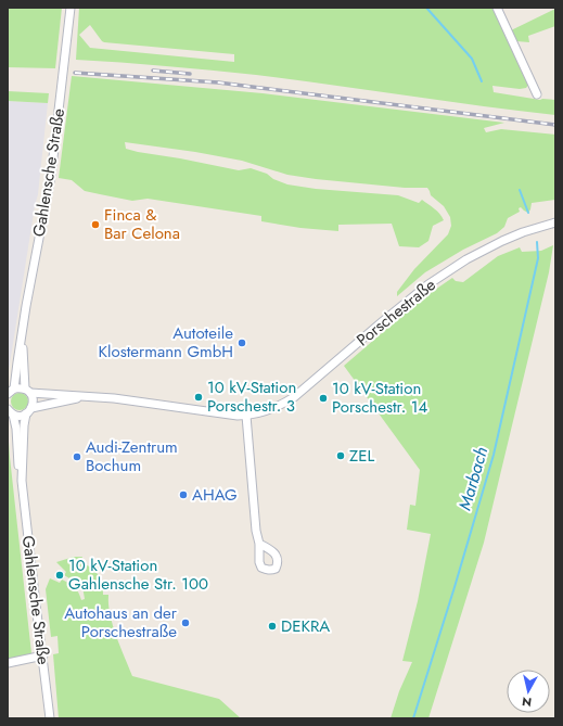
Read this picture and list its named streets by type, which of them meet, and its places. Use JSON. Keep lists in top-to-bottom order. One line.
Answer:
{"streets":{"street":["Gahlensche Straße","Porschestraße"]},"crossings":[["Gahlensche Straße","Porschestraße"]],"water":["Marbach"],"places":["Finca & Bar Celona","Autoteile Klostermann GmbH","10 kV-Station Porschestr. 3","10 kV-Station Porschestr. 14","ZEL","Audi-Zentrum Bochum","AHAG","10 kV-Station Gahlensche Str. 100","Autohaus an der Porschestraße","DEKRA"],"north":"bottom"}
